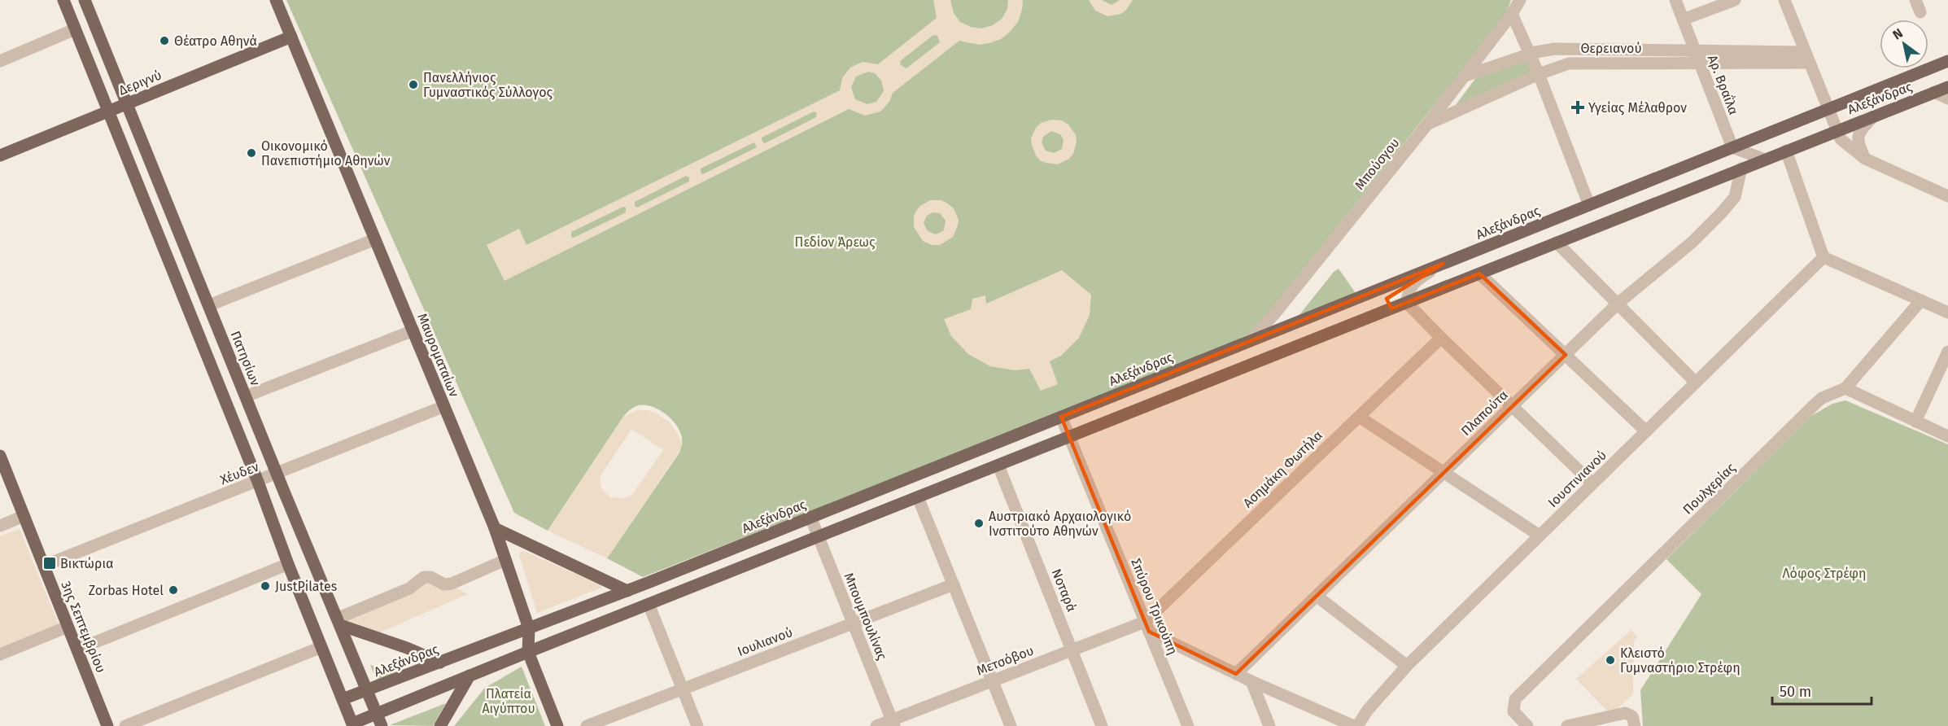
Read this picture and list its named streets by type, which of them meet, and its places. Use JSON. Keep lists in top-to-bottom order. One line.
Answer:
{"streets":{"main road":["Δεριγνύ","Αλεξάνδρας","Μαυροματαίων","Πατησίων","3ης Σεπτεμβρίου"],"street":["Θερειανού","Αρ. Βραΐλα","Μπούσγου","Πλαπούτα","Ασημάκη Φωτήλα","Χέυδεν","Ιουστινιανού","Πουλχερίας","Νοταρά","Σπύρου Τρικούπη","Μπουμπουλίνας","Ιουλιανού","Μετσόβου"]},"crossings":[["Θερειανού","Αρ. Βραΐλα"],["Θερειανού","Μπούσγου"],["Δεριγνύ","Μαυροματαίων"],["Δεριγνύ","Πατησίων"],["Αρ. Βραΐλα","Αλεξάνδρας"],["Αλεξάνδρας","Μπούσγου"],["Αλεξάνδρας","Μαυροματαίων"],["Αλεξάνδρας","Πατησίων"],["Αλεξάνδρας","Πλαπούτα"],["Αλεξάνδρας","Νοταρά"],["Αλεξάνδρας","Σπύρου Τρικούπη"],["Αλεξάνδρας","Μπουμπουλίνας"],["Μαυροματαίων","Χέυδεν"],["Πατησίων","Χέυδεν"],["Ασημάκη Φωτήλα","Σπύρου Τρικούπη"],["Ασημάκη Φωτήλα","Μετσόβου"],["Χέυδεν","3ης Σεπτεμβρίου"],["Νοταρά","Μετσόβου"],["Σπύρου Τρικούπη","Μετσόβου"],["Μπουμπουλίνας","Ιουλιανού"],["Μπουμπουλίνας","Μετσόβου"]],"parks":["Πεδίον Άρεως","Λόφος Στρέφη","Πλατεία Αιγύπτου"],"places":{"other":["Θέατρο Αθηνά","Πανελλήνιος Γυμναστικός Σύλλογος","Οικονομικό Πανεπιστήμιο Αθηνών","Αυστριακό Αρχαιολογικό Ινστιτούτο Αθηνών","JustPilates","Zorbas Hotel","Κλειστό Γυμναστήριο Στρέφη"],"health":["Υγείας Μέλαθρον"],"transit":["Βικτώρια"]},"scale_bar":"50 m","north":"top left"}
